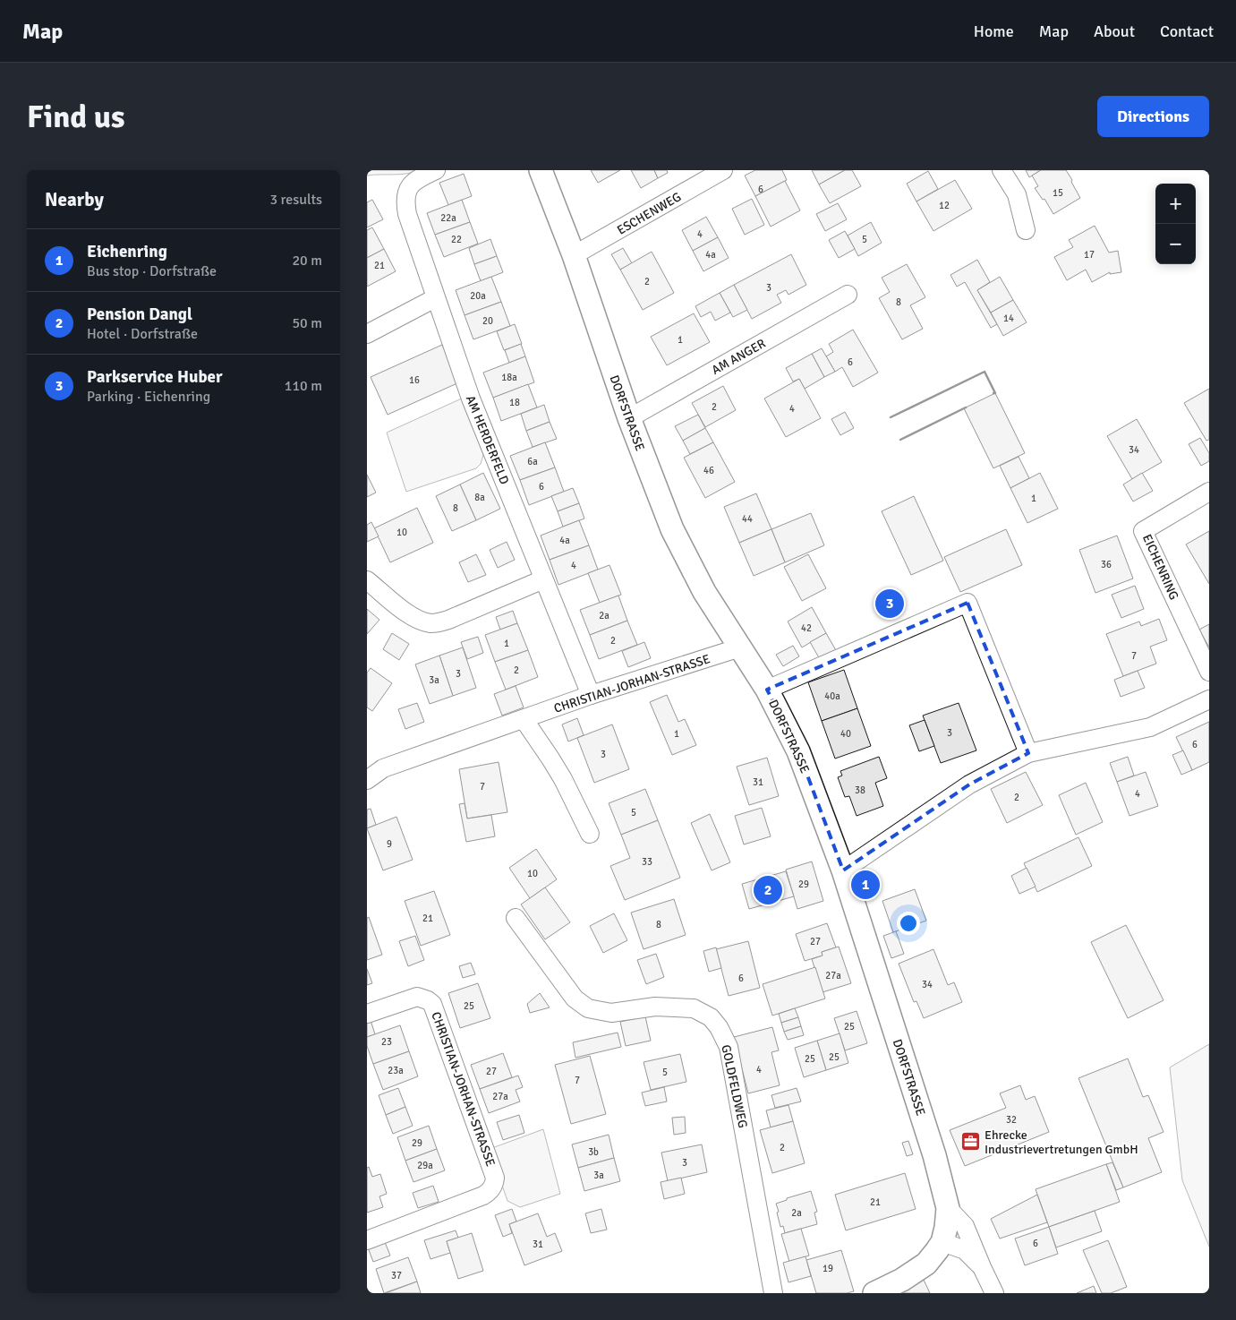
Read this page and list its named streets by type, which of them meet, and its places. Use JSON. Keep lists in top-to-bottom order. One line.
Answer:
{"streets":{"street":["ESCHENWEG","AM ANGER","DORFSTRASSE","AM HERDERFELD","EICHENRING","CHRISTIAN-JORHAN-STRASSE","GOLDFELDWEG"]},"crossings":[["ESCHENWEG","DORFSTRASSE"],["AM ANGER","DORFSTRASSE"],["DORFSTRASSE","CHRISTIAN-JORHAN-STRASSE"],["AM HERDERFELD","CHRISTIAN-JORHAN-STRASSE"]],"places":{"office":["Ehrecke Industrievertretungen GmbH"]},"house_numbers":["6","15","12","22a","4","22","5","4a","17","21","2","3","20a","8","14","20","1","6","18a","16","18","2","4","34","6a","46","6","8a","1","8","44","10","4a","36","4","2a","42","2","1","7","2","3","3a","40a","3","1","40","6","3","31","7","38","4","2","5","9","33","10","29","21","8","27","27a","6","34","25","25","23","25","25","4","23a","27","5","7","27a","32","29","2","3b","3","29a","3a","21","2a","6","31","19","37"],"page":{"header":"Map","nav":["Home","Map","About","Contact"],"buttons":"Directions","title":"Find us","heading":["Nearby","3 results"],"map_buttons":["+","−"],"list":[{"mark":"1","name":"Eichenring","note":"Bus stop · Dorfstraße","value":"20 m"},{"mark":"2","name":"Pension Dangl","note":"Hotel · Dorfstraße","value":"50 m"},{"mark":"3","name":"Parkservice Huber","note":"Parking · Eichenring","value":"110 m"}],"pins":["3","1","2"]}}
